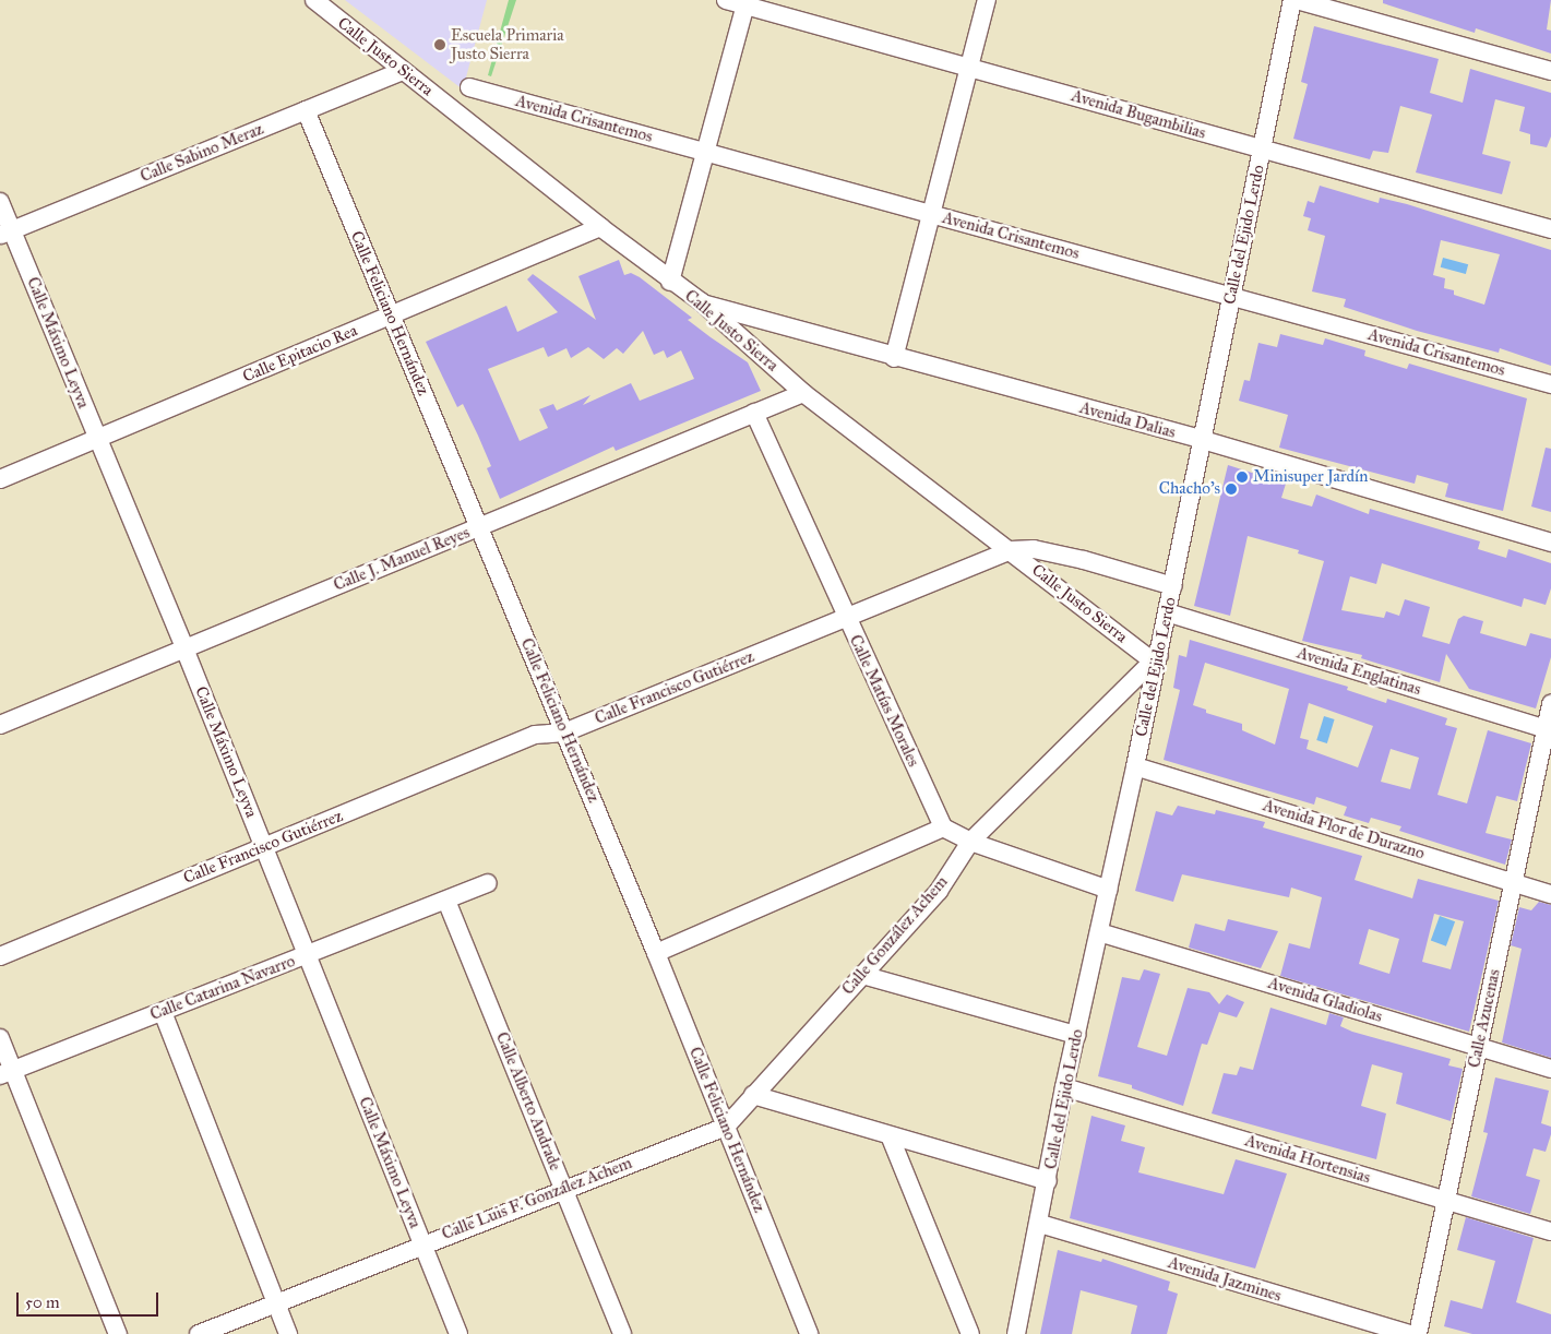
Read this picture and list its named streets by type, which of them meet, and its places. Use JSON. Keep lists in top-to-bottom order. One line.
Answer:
{"streets":{"street":["Calle Justo Sierra","Avenida Bugambilias","Avenida Crisantemos","Calle Sabino Meraz","Calle del Ejido Lerdo","Calle Feliciano Hernández","Calle Máximo Leyva","Calle Epitacio Rea","Avenida Dalias","Calle J. Manuel Reyes","Avenida Englatinas","Calle Francisco Gutiérrez","Calle Matías Morales","Avenida Flor de Durazno","Calle González Achem","Calle Catarina Navarro","Avenida Gladiolas","Calle Azucenas","Calle Alberto Andrade","Avenida Hortensias","Calle Luis F. González Achem","Avenida Jazmines"]},"crossings":[["Calle Justo Sierra","Calle Sabino Meraz"],["Calle Justo Sierra","Calle del Ejido Lerdo"],["Calle Justo Sierra","Calle Epitacio Rea"],["Calle Justo Sierra","Avenida Dalias"],["Calle Justo Sierra","Calle J. Manuel Reyes"],["Calle Justo Sierra","Calle Francisco Gutiérrez"],["Calle Justo Sierra","Calle González Achem"],["Avenida Bugambilias","Calle del Ejido Lerdo"],["Avenida Crisantemos","Calle del Ejido Lerdo"],["Calle Sabino Meraz","Calle Feliciano Hernández"],["Calle Sabino Meraz","Calle Máximo Leyva"],["Calle del Ejido Lerdo","Avenida Dalias"],["Calle del Ejido Lerdo","Avenida Englatinas"],["Calle del Ejido Lerdo","Calle Francisco Gutiérrez"],["Calle del Ejido Lerdo","Avenida Flor de Durazno"],["Calle del Ejido Lerdo","Calle González Achem"],["Calle del Ejido Lerdo","Avenida Gladiolas"],["Calle del Ejido Lerdo","Avenida Hortensias"],["Calle del Ejido Lerdo","Avenida Jazmines"],["Calle Feliciano Hernández","Calle Epitacio Rea"],["Calle Feliciano Hernández","Calle J. Manuel Reyes"],["Calle Feliciano Hernández","Calle Francisco Gutiérrez"],["Calle Feliciano Hernández","Calle González Achem"],["Calle Feliciano Hernández","Calle Luis F. González Achem"],["Calle Máximo Leyva","Calle Epitacio Rea"],["Calle Máximo Leyva","Calle J. Manuel Reyes"],["Calle Máximo Leyva","Calle Francisco Gutiérrez"],["Calle Máximo Leyva","Calle Catarina Navarro"],["Calle Máximo Leyva","Calle Luis F. González Achem"],["Calle J. Manuel Reyes","Calle Matías Morales"],["Avenida Englatinas","Calle Azucenas"],["Calle Francisco Gutiérrez","Calle Matías Morales"],["Avenida Flor de Durazno","Calle Azucenas"],["Calle González Achem","Calle Luis F. González Achem"],["Calle Catarina Navarro","Calle Alberto Andrade"],["Avenida Gladiolas","Calle Azucenas"],["Calle Azucenas","Avenida Hortensias"],["Calle Alberto Andrade","Calle Luis F. González Achem"]],"places":["Escuela Primaria Justo Sierra","Minisuper Jardín","Chacho's"],"scale_bar":"50 m"}
